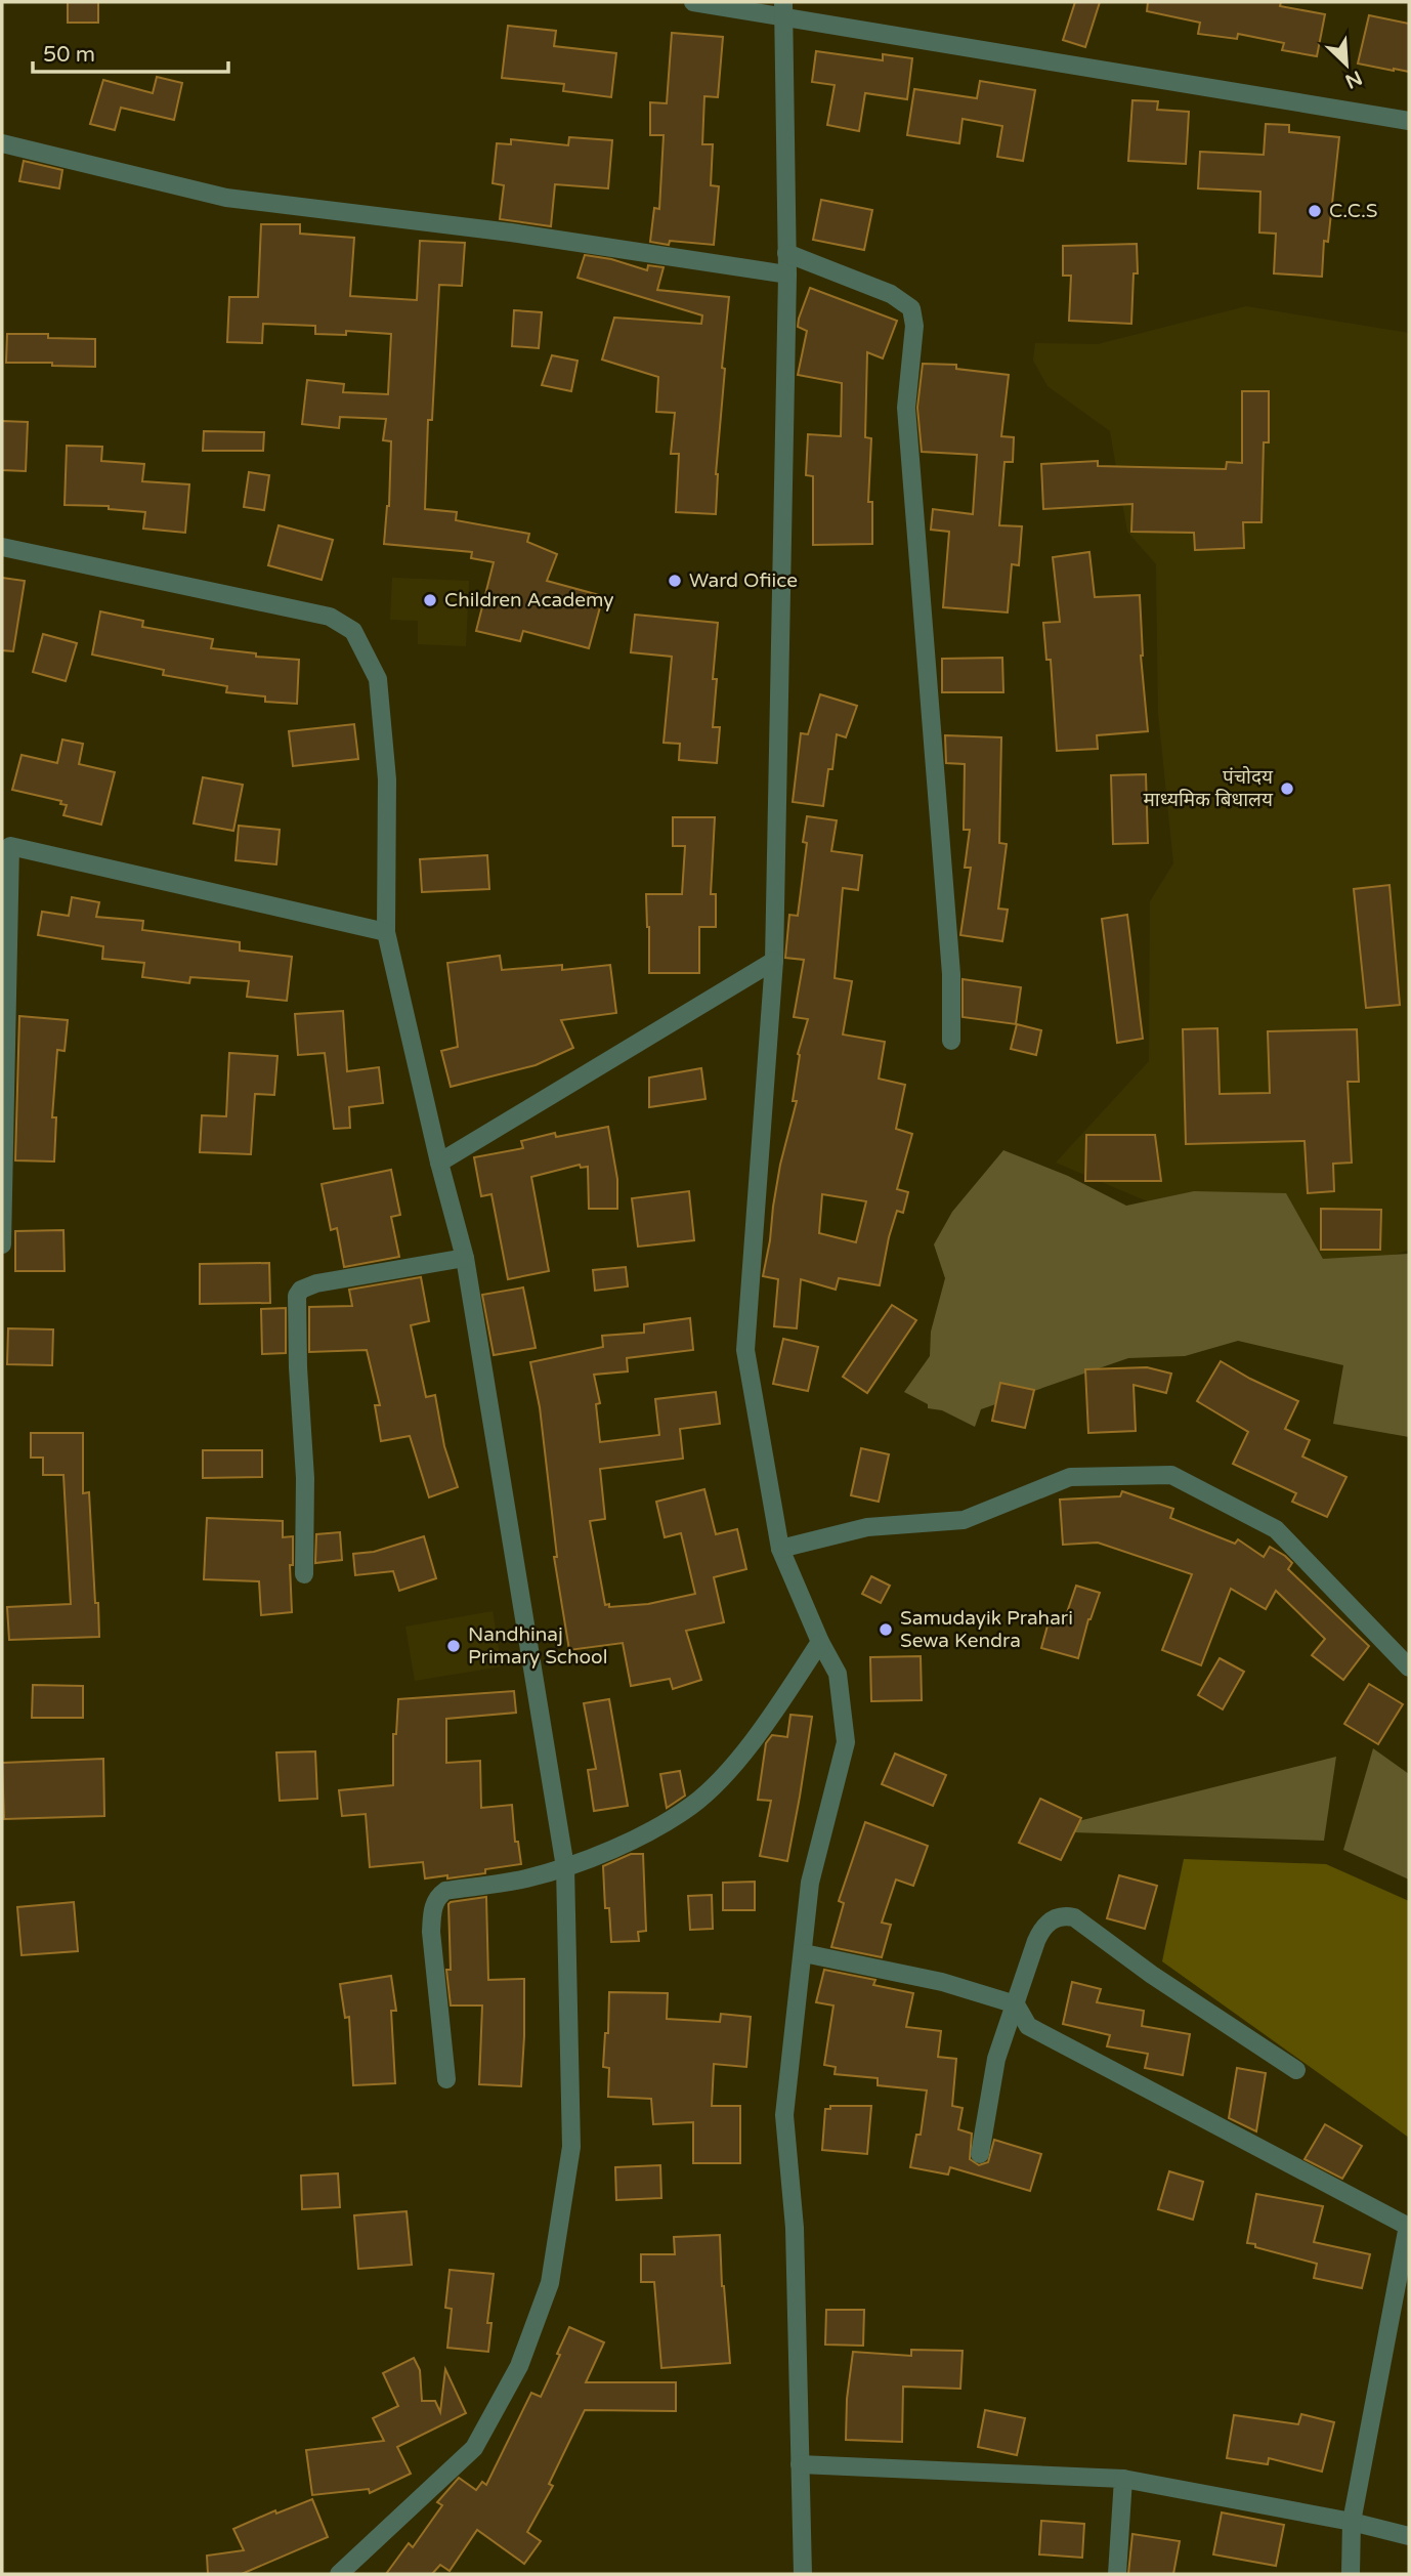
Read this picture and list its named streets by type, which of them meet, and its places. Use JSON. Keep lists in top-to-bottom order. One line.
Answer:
{"places":["C.C.S","Ward Ofiice","Children Academy","पंचोदय माध्यमिक बिधालय","Samudayik Prahari Sewa Kendra","Nandhinaj Primary School"],"scale_bar":"50 m","north":"bottom right"}
